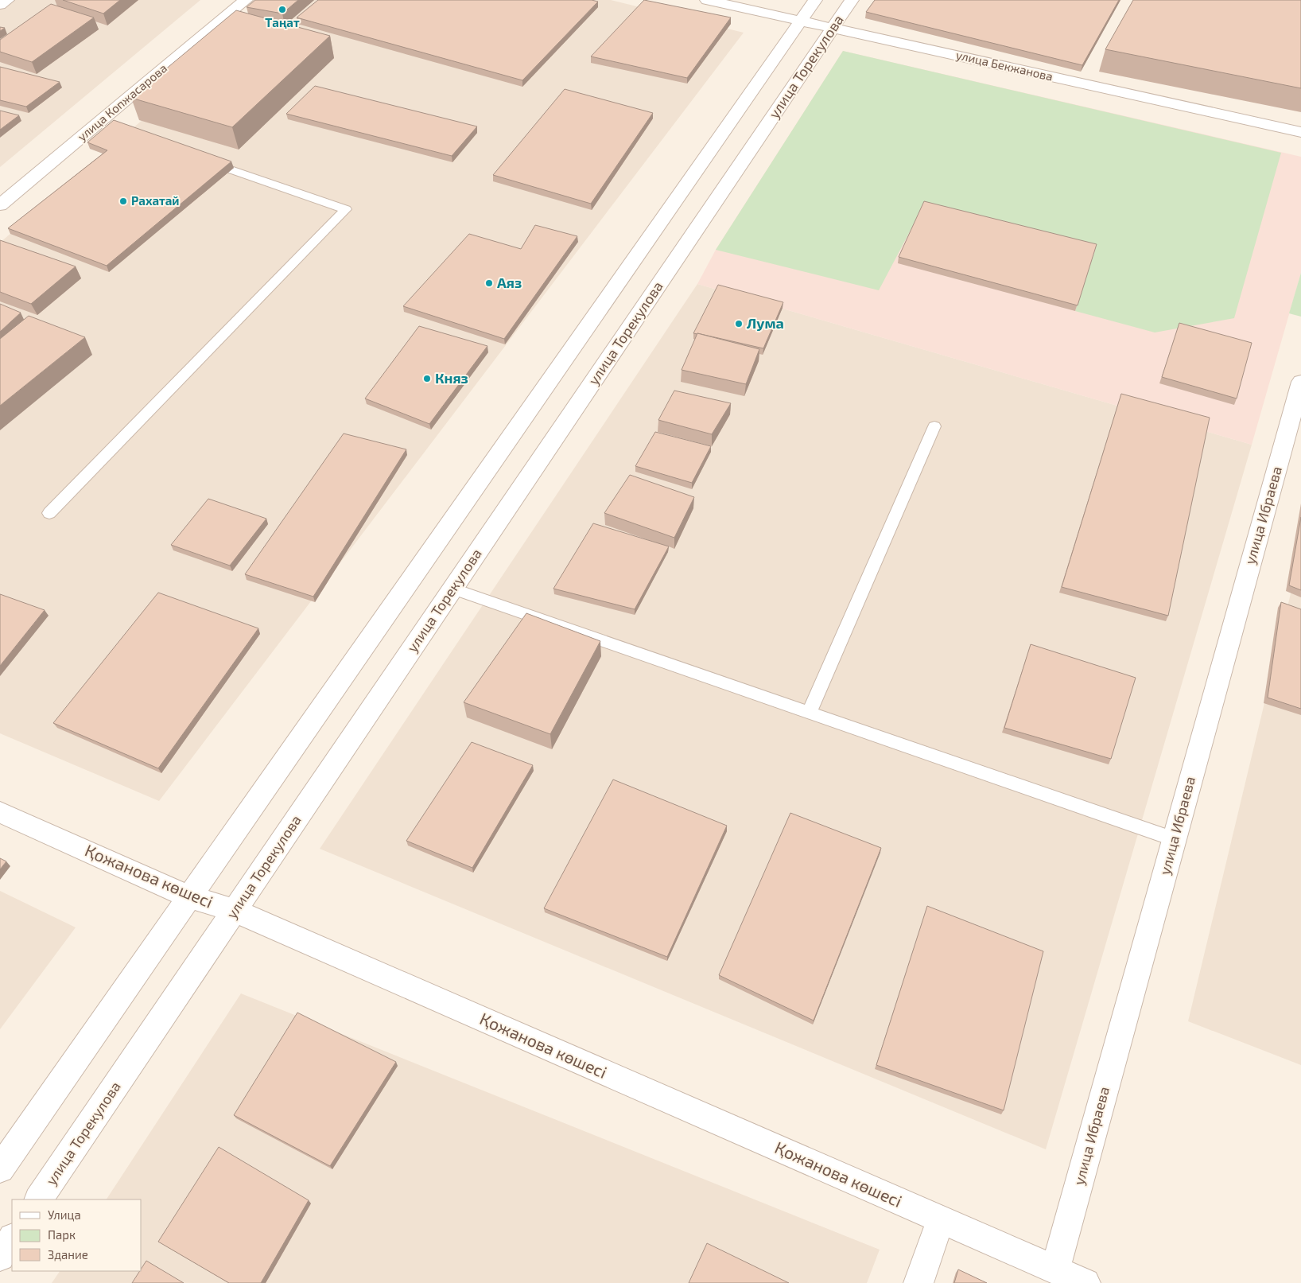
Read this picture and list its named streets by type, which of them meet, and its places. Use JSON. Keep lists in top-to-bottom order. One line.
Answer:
{"streets":{"street":["улица Бекжанова","улица Торекулова","улица Копжасарова","улица Ибраева","Қожанова көшесі"]},"crossings":[["улица Бекжанова","улица Торекулова"],["улица Торекулова","Қожанова көшесі"],["улица Ибраева","Қожанова көшесі"]],"places":["Таңат","Рахатай","Аяз","Лума","Княз"],"legend":["Улица","Парк","Здание"]}
